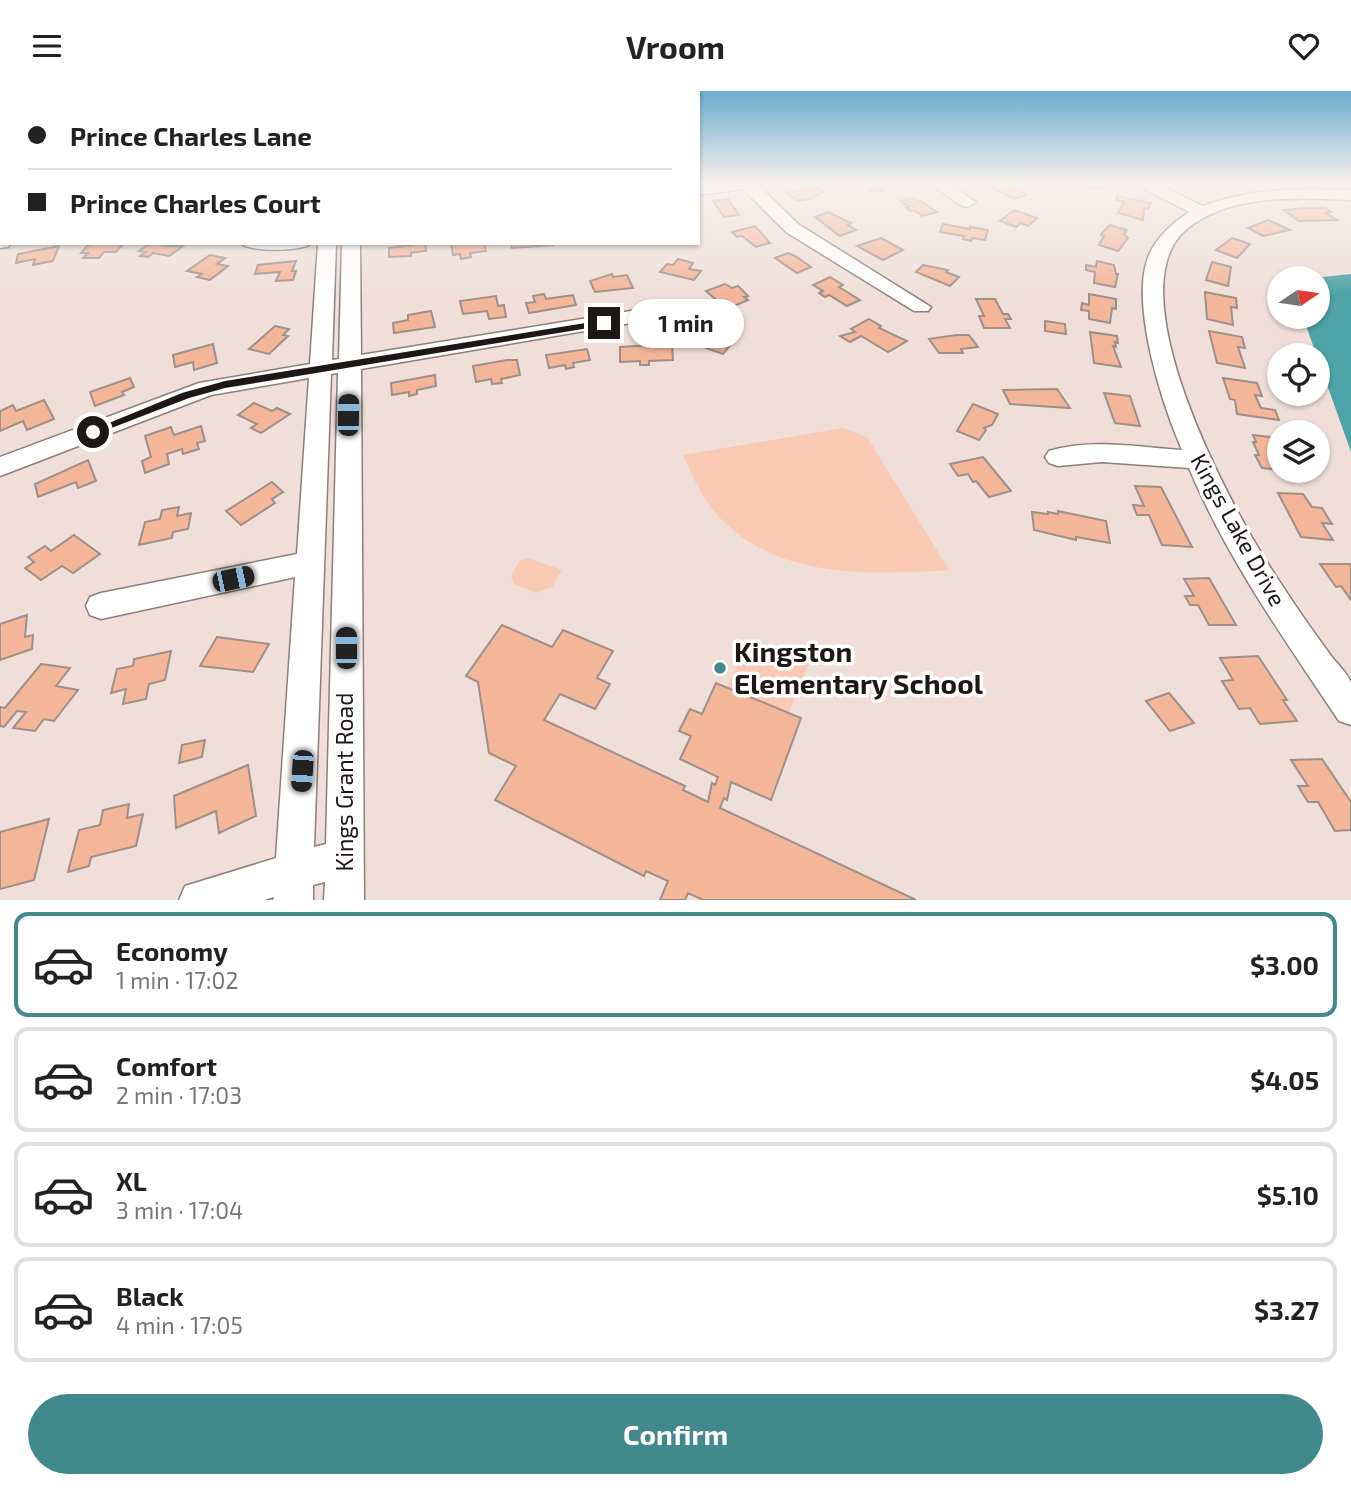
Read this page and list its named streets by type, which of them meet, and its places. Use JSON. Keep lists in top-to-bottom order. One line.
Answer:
{"streets":{"street":["Kings Lake Drive","Kings Grant Road"]},"places":["Kingston Elementary School"],"north":"right","page":{"header":"Vroom","banner":["Prince Charles Lane","Prince Charles Court"],"bubble":"1 min","list":[{"name":"Economy","note":"1 min · 17:02","value":"$3.00"},{"name":"Comfort","note":"2 min · 17:03","value":"$4.05"},{"name":"XL","note":"3 min · 17:04","value":"$5.10"},{"name":"Black","note":"4 min · 17:05","value":"$3.27"}],"buttons":"Confirm"}}
